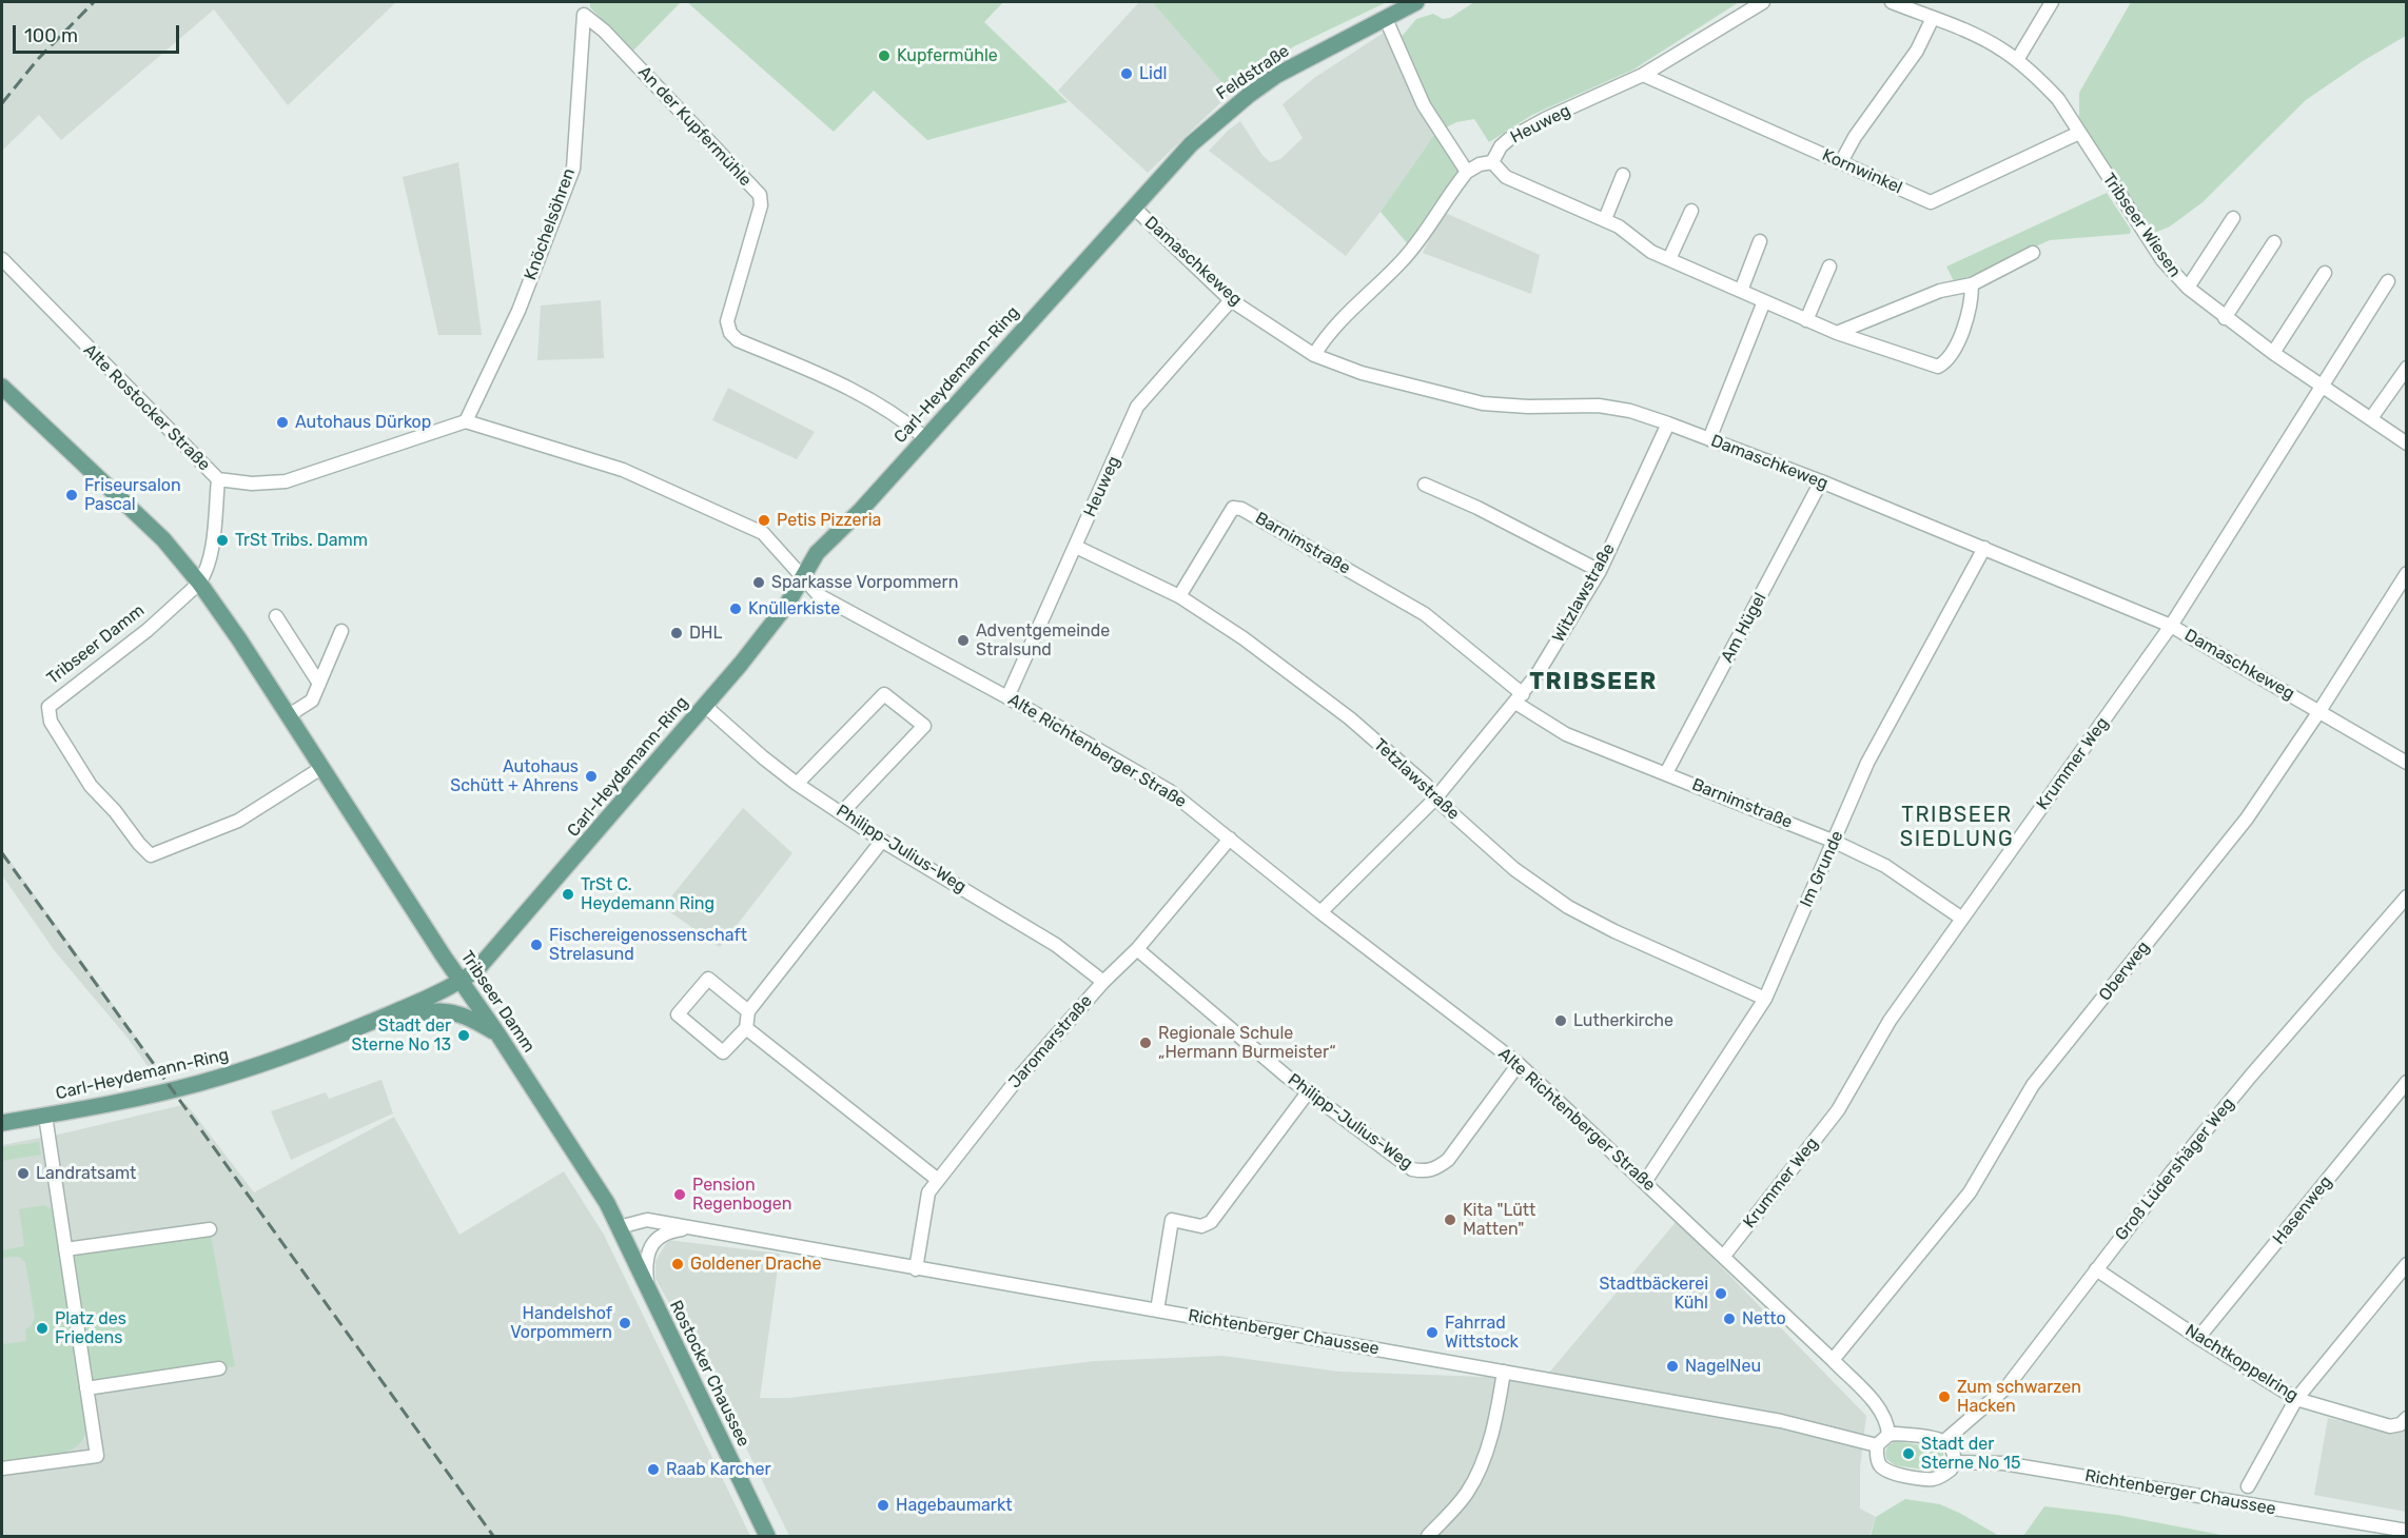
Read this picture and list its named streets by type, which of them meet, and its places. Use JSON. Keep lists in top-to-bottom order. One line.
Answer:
{"streets":{"main road":["Feldstraße","Carl-Heydemann-Ring","Tribseer Damm","Rostocker Chaussee"],"street":["Heuweg","An der Kupfermühle","Kornwinkel","Knöchelsöhren","Tribseer Wiesen","Damaschkeweg","Alte Rostocker Straße","Barnimstraße","Witzlawstraße","Am Hügel","Alte Richtenberger Straße","Krummer Weg","Tetzlawstraße","Philipp-Julius-Weg","Im Grunde","Oberweg","Jaromarstraße","Groß Lüdershäger Weg","Hasenweg","Richtenberger Chaussee","Nachtkoppelring"]},"crossings":[["Feldstraße","Damaschkeweg"],["Feldstraße","Carl-Heydemann-Ring"],["Heuweg","Kornwinkel"],["Heuweg","Damaschkeweg"],["Heuweg","Alte Richtenberger Straße"],["Heuweg","Tetzlawstraße"],["An der Kupfermühle","Knöchelsöhren"],["An der Kupfermühle","Carl-Heydemann-Ring"],["Kornwinkel","Tribseer Wiesen"],["Knöchelsöhren","Alte Richtenberger Straße"],["Tribseer Wiesen","Krummer Weg"],["Damaschkeweg","Carl-Heydemann-Ring"],["Damaschkeweg","Witzlawstraße"],["Damaschkeweg","Am Hügel"],["Damaschkeweg","Krummer Weg"],["Damaschkeweg","Im Grunde"],["Damaschkeweg","Oberweg"],["Carl-Heydemann-Ring","Tribseer Damm"],["Carl-Heydemann-Ring","Alte Richtenberger Straße"],["Carl-Heydemann-Ring","Philipp-Julius-Weg"],["Alte Rostocker Straße","Tribseer Damm"],["Barnimstraße","Witzlawstraße"],["Barnimstraße","Am Hügel"],["Barnimstraße","Krummer Weg"],["Barnimstraße","Tetzlawstraße"],["Barnimstraße","Im Grunde"],["Witzlawstraße","Alte Richtenberger Straße"],["Witzlawstraße","Tetzlawstraße"],["Tribseer Damm","Richtenberger Chaussee"],["Tribseer Damm","Rostocker Chaussee"],["Alte Richtenberger Straße","Krummer Weg"],["Alte Richtenberger Straße","Philipp-Julius-Weg"],["Alte Richtenberger Straße","Im Grunde"],["Alte Richtenberger Straße","Oberweg"],["Alte Richtenberger Straße","Jaromarstraße"],["Tetzlawstraße","Im Grunde"],["Philipp-Julius-Weg","Jaromarstraße"],["Jaromarstraße","Richtenberger Chaussee"],["Groß Lüdershäger Weg","Nachtkoppelring"],["Hasenweg","Nachtkoppelring"],["Richtenberger Chaussee","Rostocker Chaussee"]],"districts":["TRIBSEER","TRIBSEER SIEDLUNG"],"places":["Kupfermühle","Lidl","Autohaus Dürkop","Friseursalon Pascal","Petis Pizzeria","TrSt Tribs. Damm","Sparkasse Vorpommern","Knüllerkiste","DHL","Adventgemeinde Stralsund","Autohaus Schütt + Ahrens","TrSt C. Heydemann Ring","Fischereigenossenschaft Strelasund","Lutherkirche","Stadt der Sterne No 13","Regionale Schule „Hermann Burmeister“","Landratsamt","Pension Regenbogen","Kita \"Lütt Matten\"","Goldener Drache","Stadtbäckerei Kühl","Netto","Handelshof Vorpommern","Platz des Friedens","Fahrrad Wittstock","NagelNeu","Zum schwarzen Hacken","Stadt der Sterne No 15","Raab Karcher","Hagebaumarkt"],"scale_bar":"100 m"}
